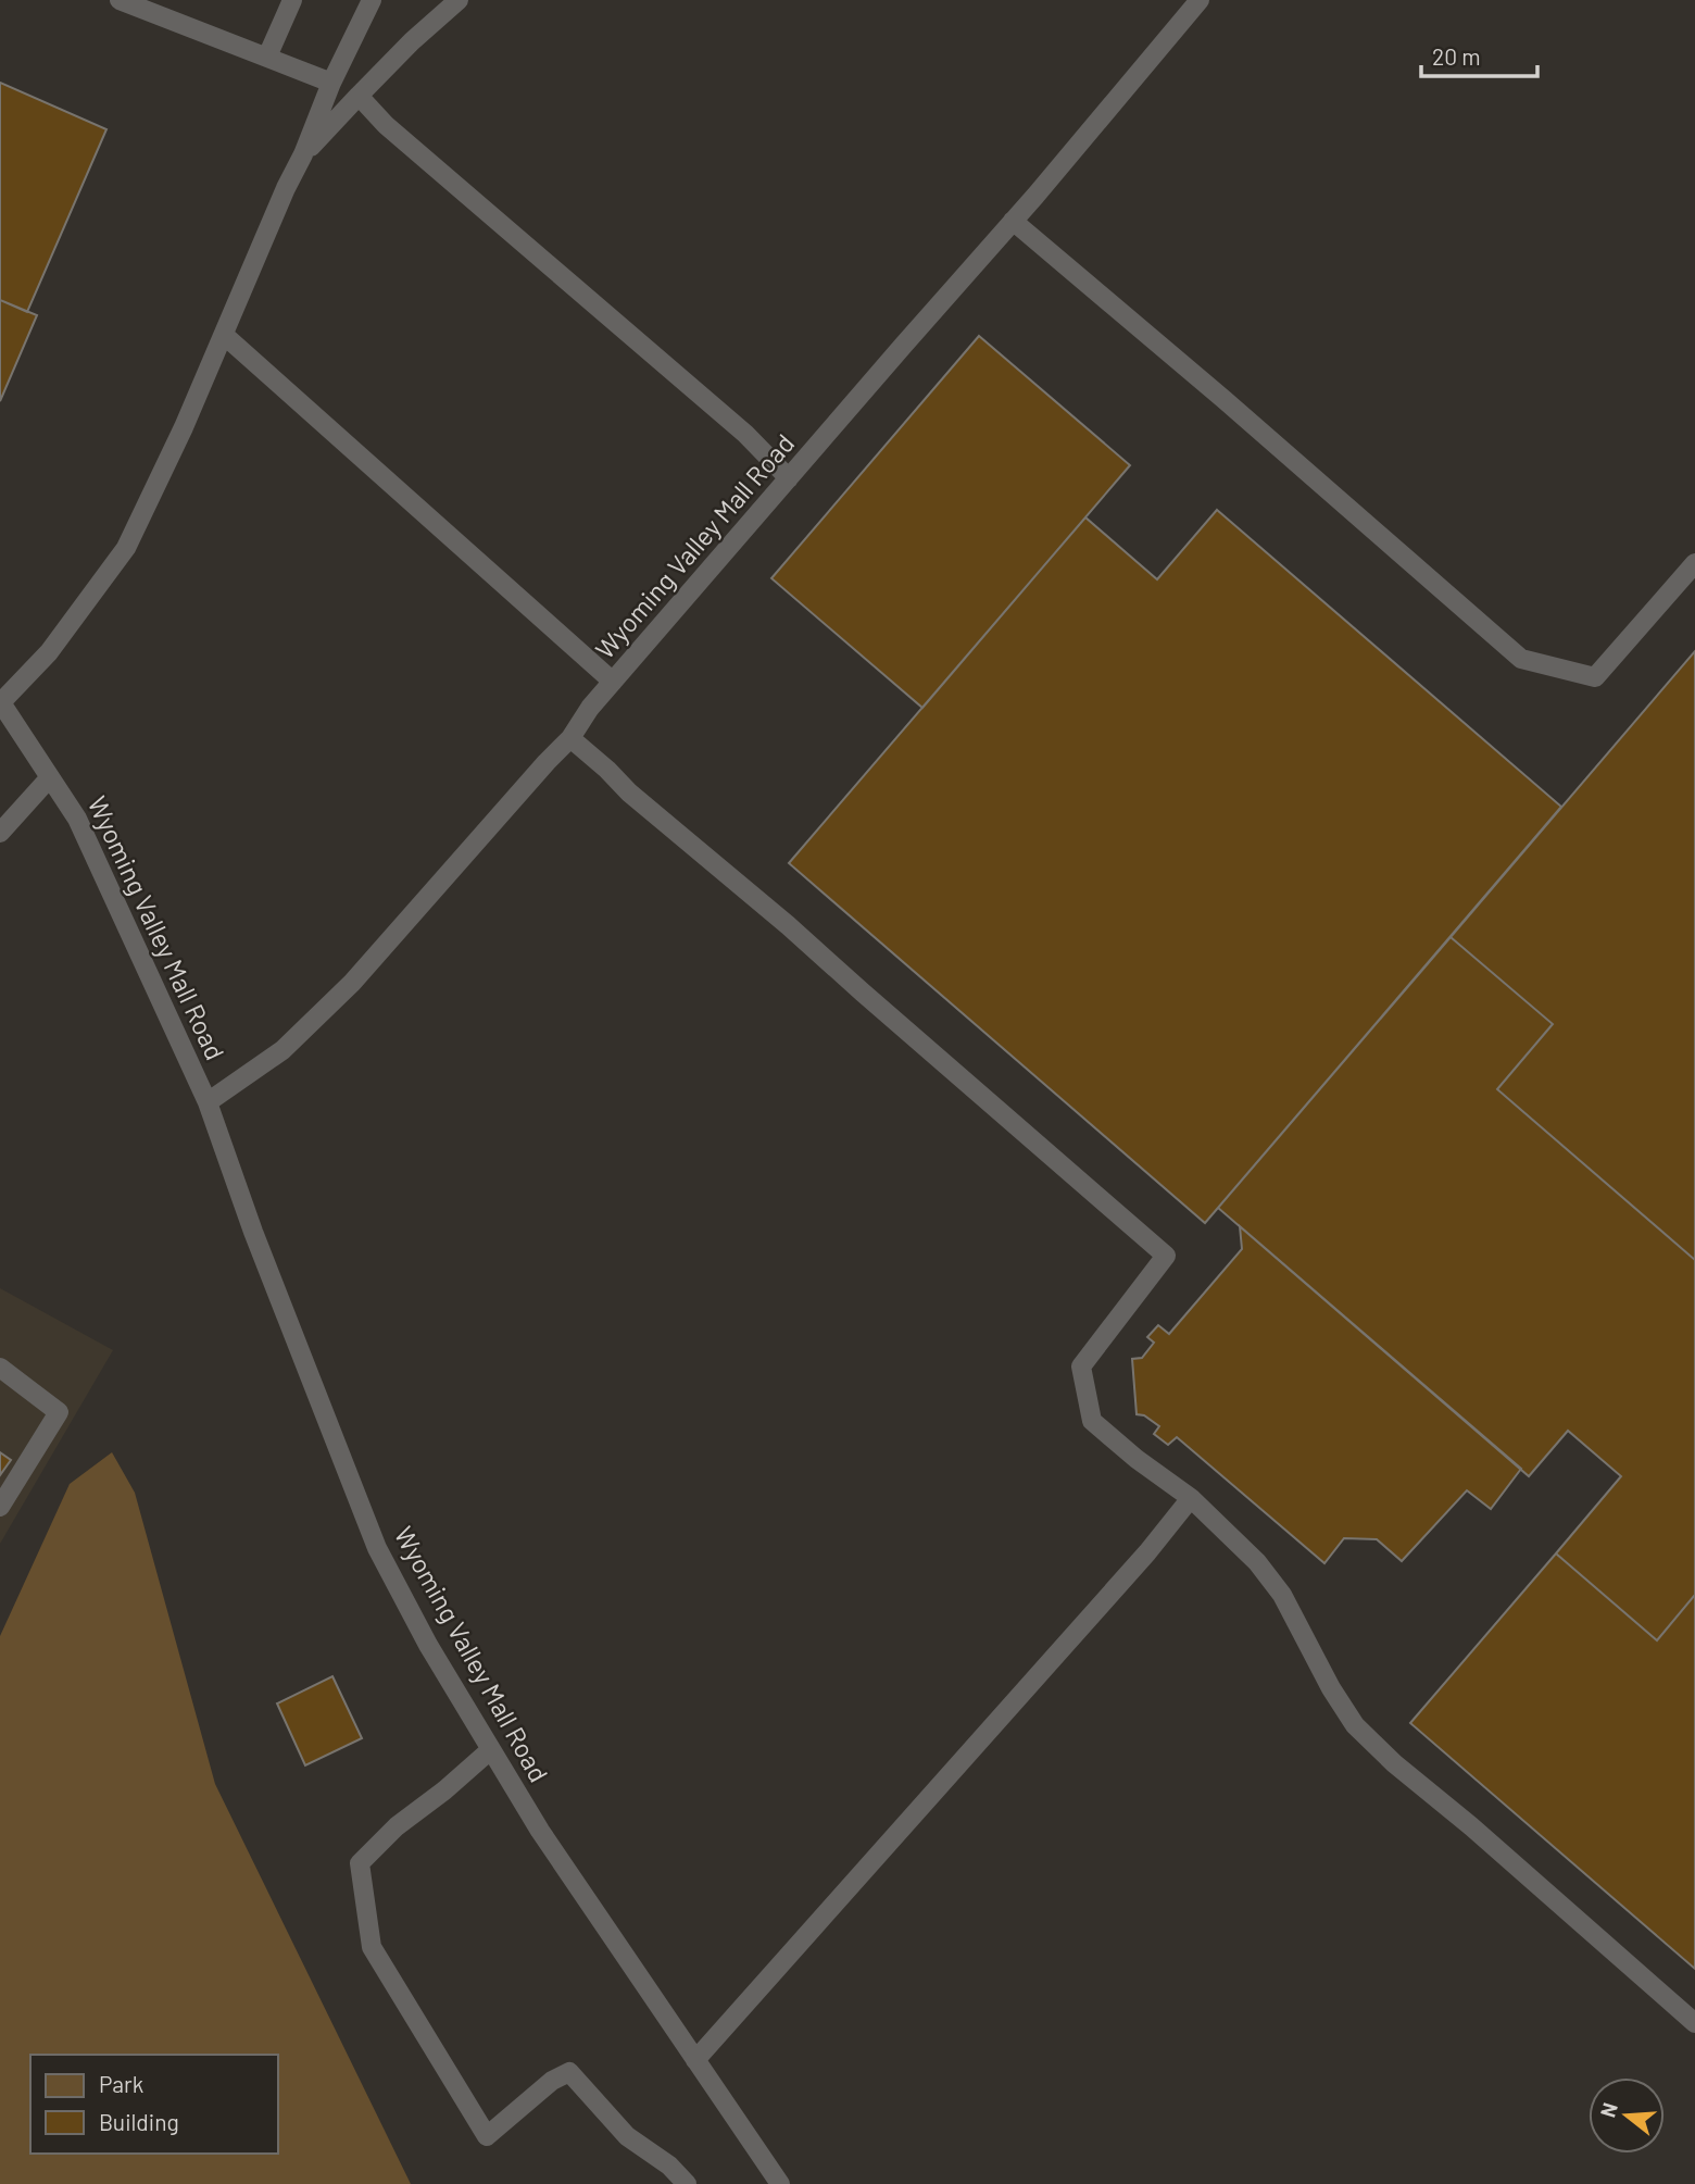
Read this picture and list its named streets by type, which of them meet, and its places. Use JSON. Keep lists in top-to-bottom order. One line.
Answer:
{"streets":{"lane":["Wyoming Valley Mall Road"]},"legend":["Park","Building"],"scale_bar":"20 m","north":"left"}
